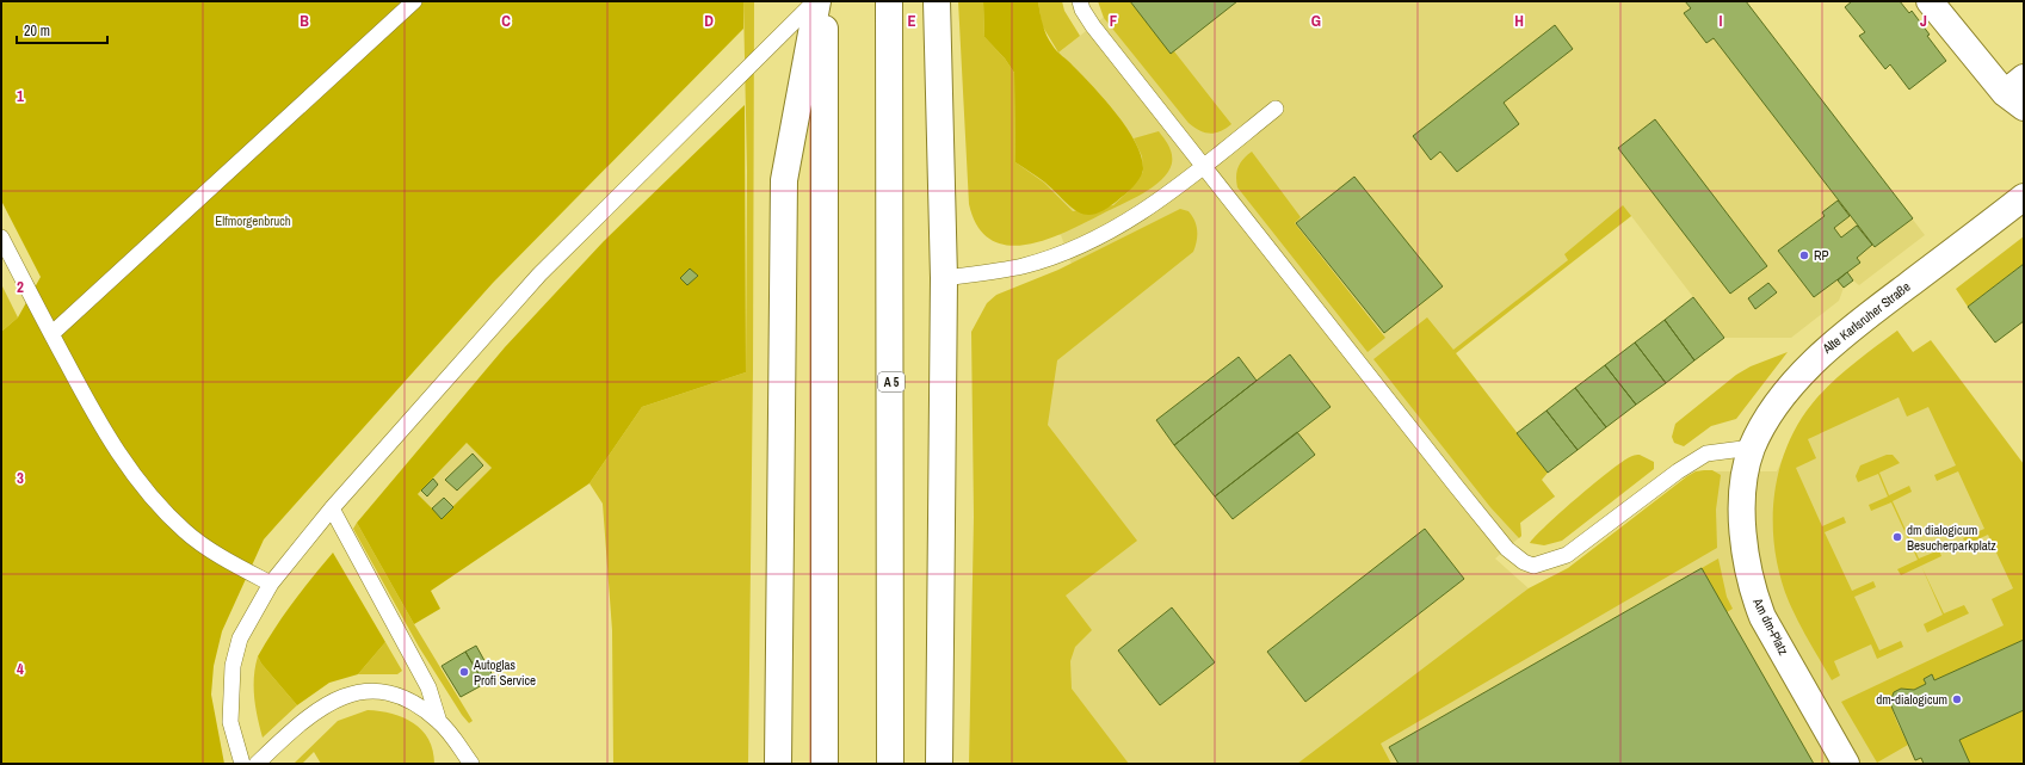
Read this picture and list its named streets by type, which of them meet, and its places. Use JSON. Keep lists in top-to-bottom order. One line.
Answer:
{"streets":{"main road":["Alte Karlsruher Straße","A 5","Am dm-Platz"]},"crossings":[["Alte Karlsruher Straße","Am dm-Platz"]],"parks":["Elfmorgenbruch"],"places":["RP","dm dialogicum Besucherparkplatz","Autoglas Profi Service","dm-dialogicum"],"scale_bar":"20 m","grid":{"columns":["B","C","D","E","F","G","H","I","J"],"rows":["1","2","3","4"]}}
